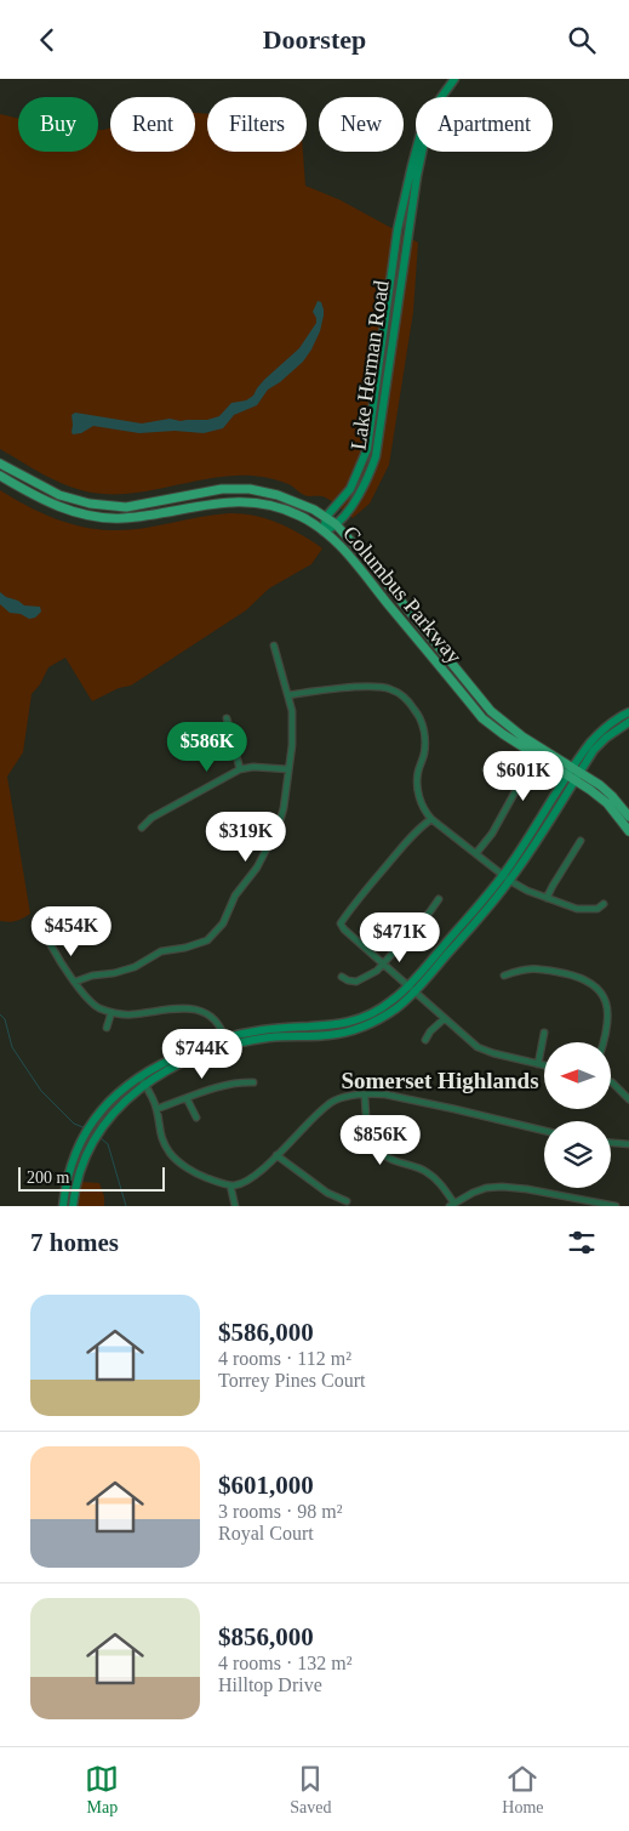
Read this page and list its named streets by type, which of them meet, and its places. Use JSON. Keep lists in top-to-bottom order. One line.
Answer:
{"streets":{"main road":["Lake Herman Road","Columbus Parkway"]},"crossings":[["Lake Herman Road","Columbus Parkway"]],"districts":["Somerset Highlands"],"scale_bar":"200 m","north":"left","page":{"header":"Doorstep","chip":["Buy","Rent","Filters","New","Apartment"],"price":["$586K","$601K","$319K","$454K","$471K","$744K","$856K"],"scale":"200 m","heading":"7 homes","list":[{"name":"$586,000","note":"4 rooms · 112 m² · Torrey Pines Court"},{"name":"$601,000","note":"3 rooms · 98 m² · Royal Court"},{"name":"$856,000","note":"4 rooms · 132 m² · Hilltop Drive"}],"tabs":["Map","Saved","Home"]}}
